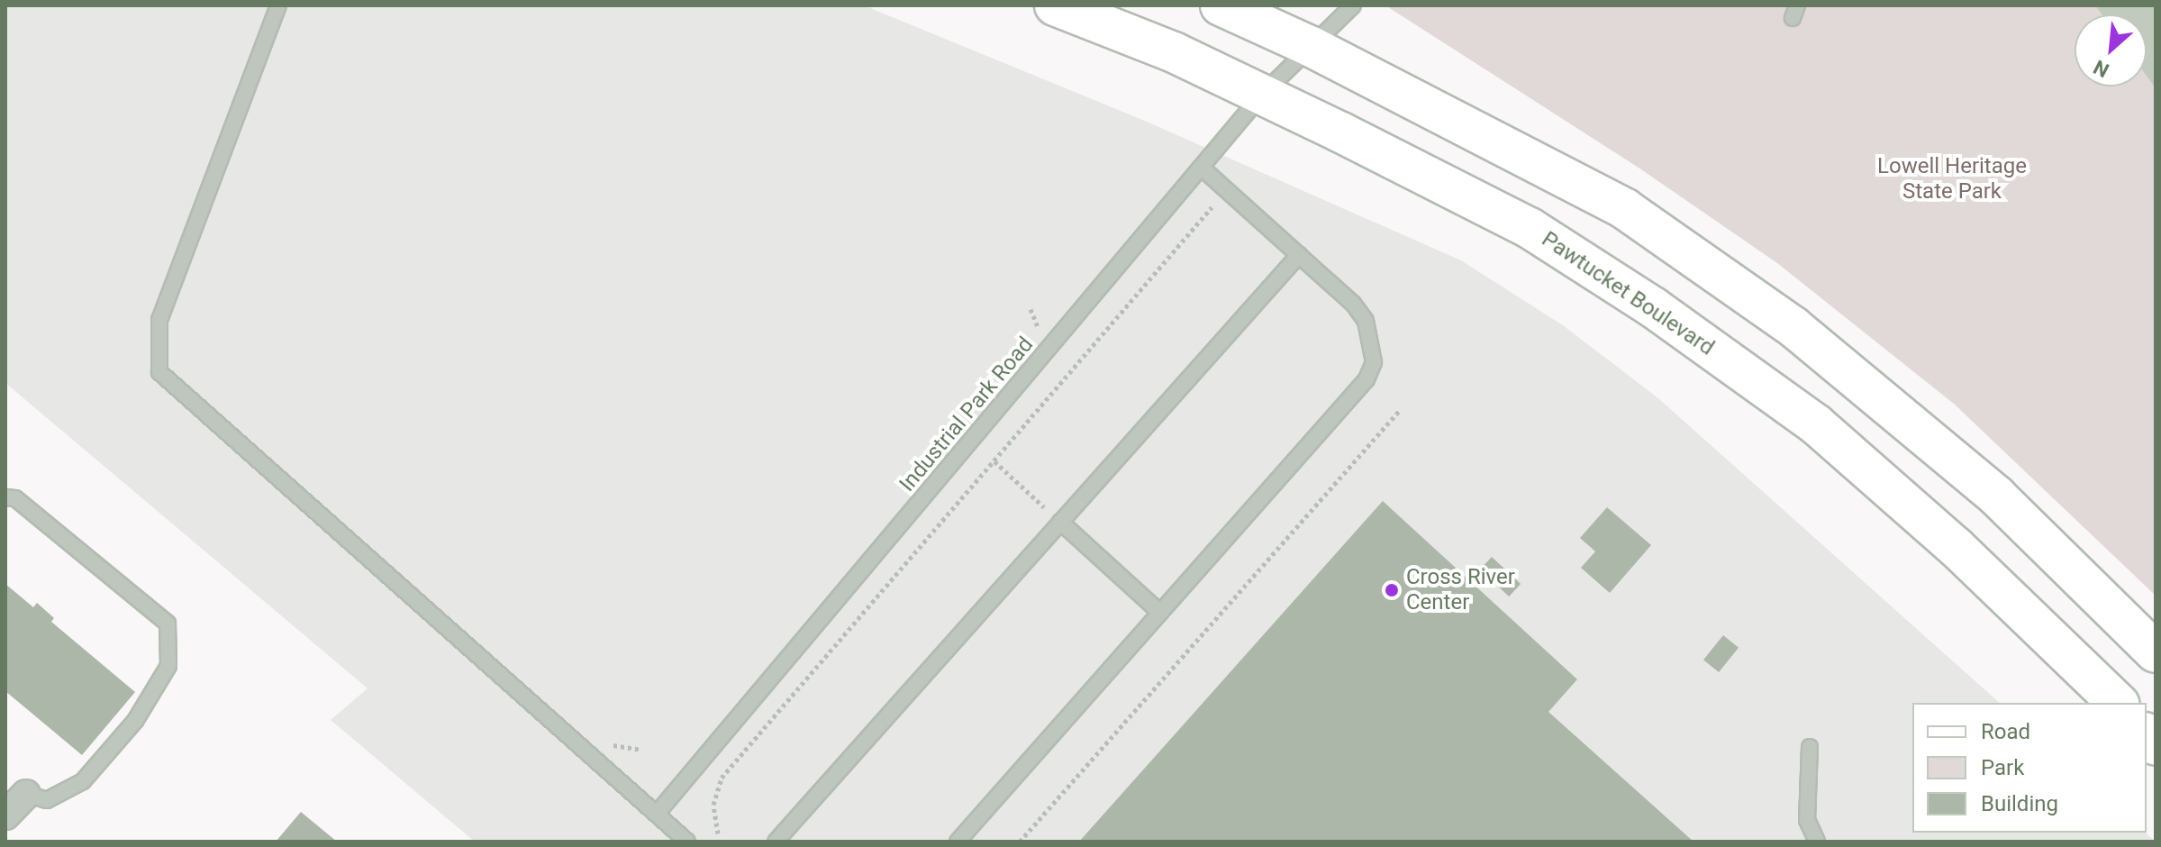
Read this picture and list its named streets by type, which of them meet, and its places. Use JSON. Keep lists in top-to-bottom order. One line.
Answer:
{"streets":{"main road":["Pawtucket Boulevard"],"lane":["Industrial Park Road"]},"crossings":[["Pawtucket Boulevard","Industrial Park Road"]],"parks":["Lowell Heritage State Park"],"places":["Cross River Center"],"legend":["Road","Park","Building"],"north":"bottom left"}
